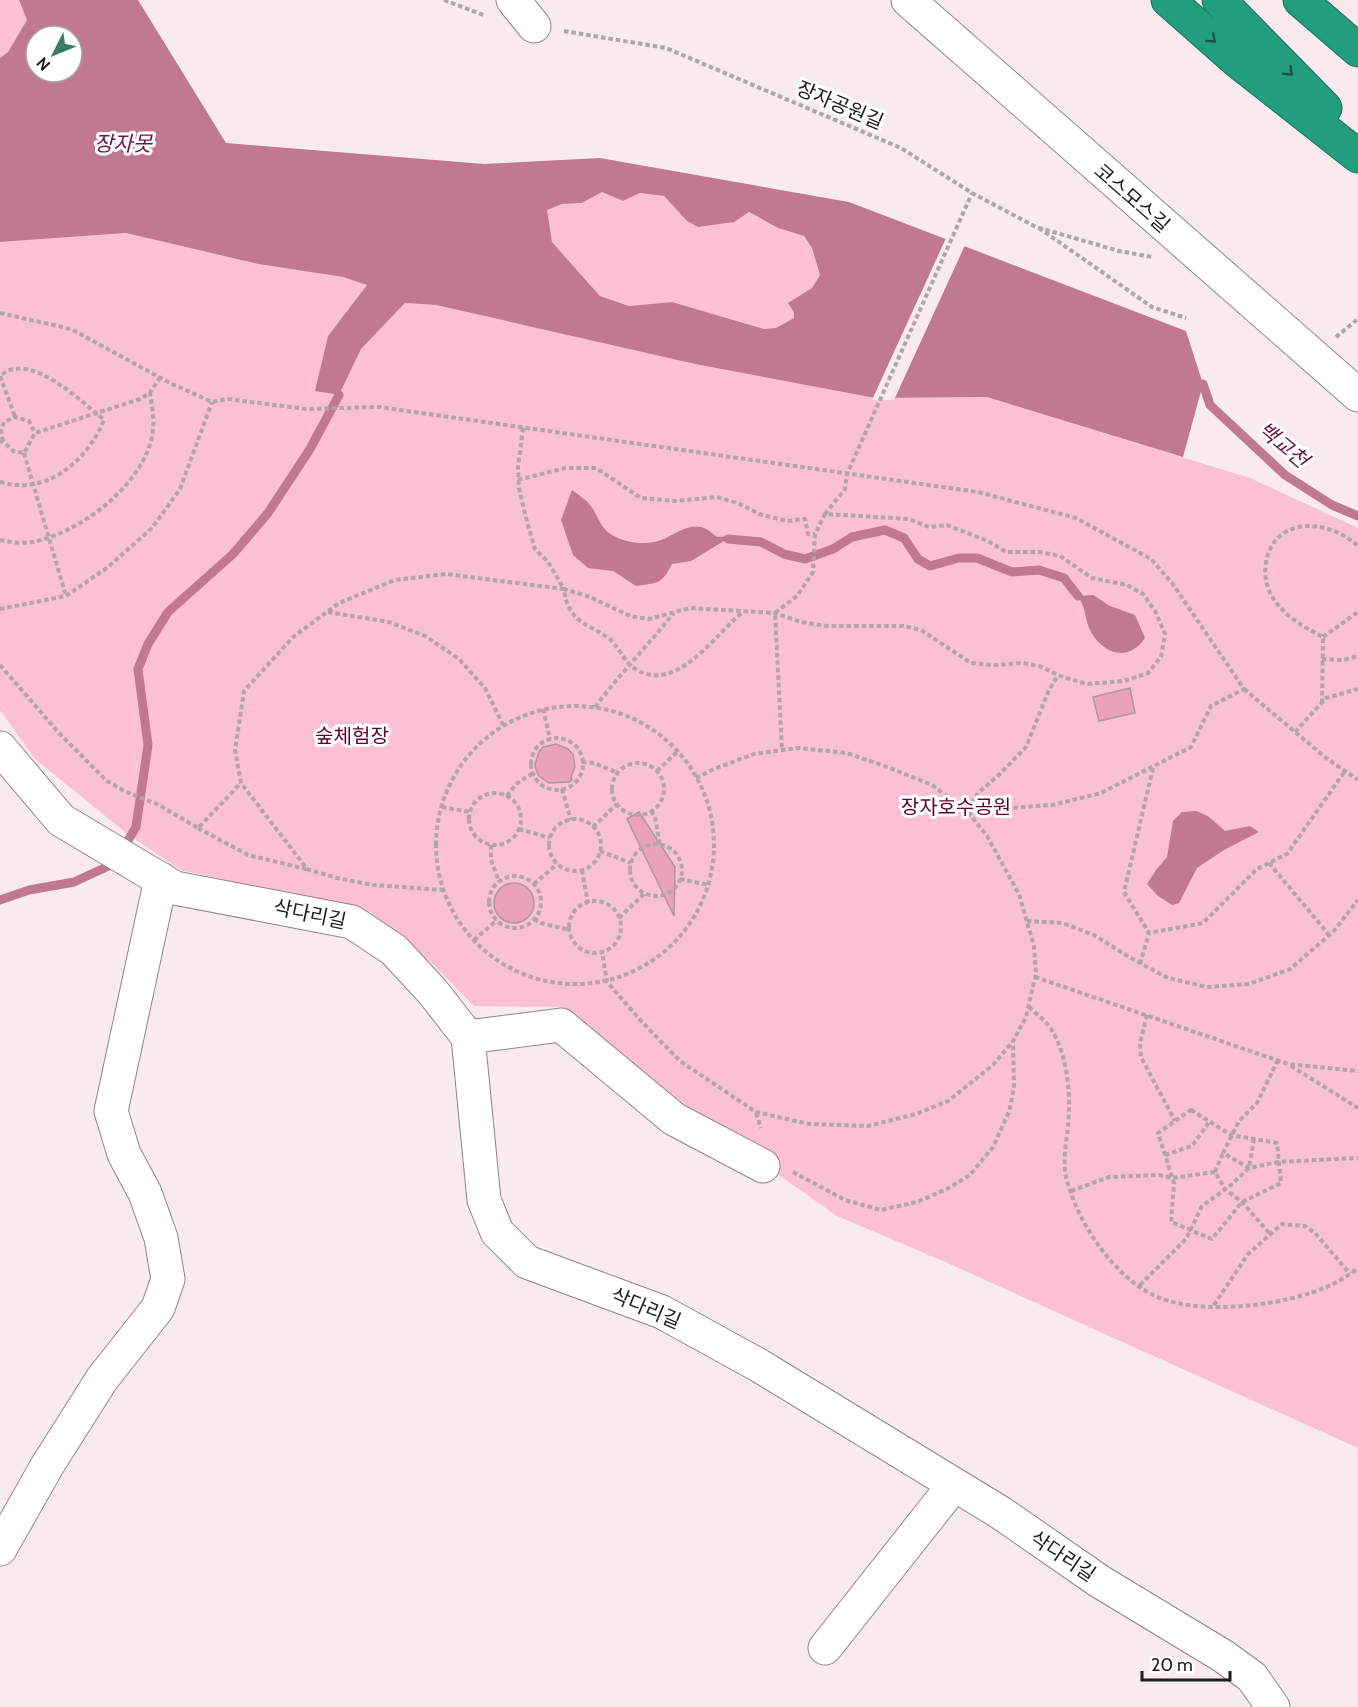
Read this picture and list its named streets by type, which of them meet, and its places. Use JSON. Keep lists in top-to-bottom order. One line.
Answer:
{"streets":{"street":["코스모스길","삭다리길"],"path":["장자공원길"]},"water":["장자못","백교천"],"parks":["숲체험장","장자호수공원"],"scale_bar":"20 m","north":"bottom left"}
